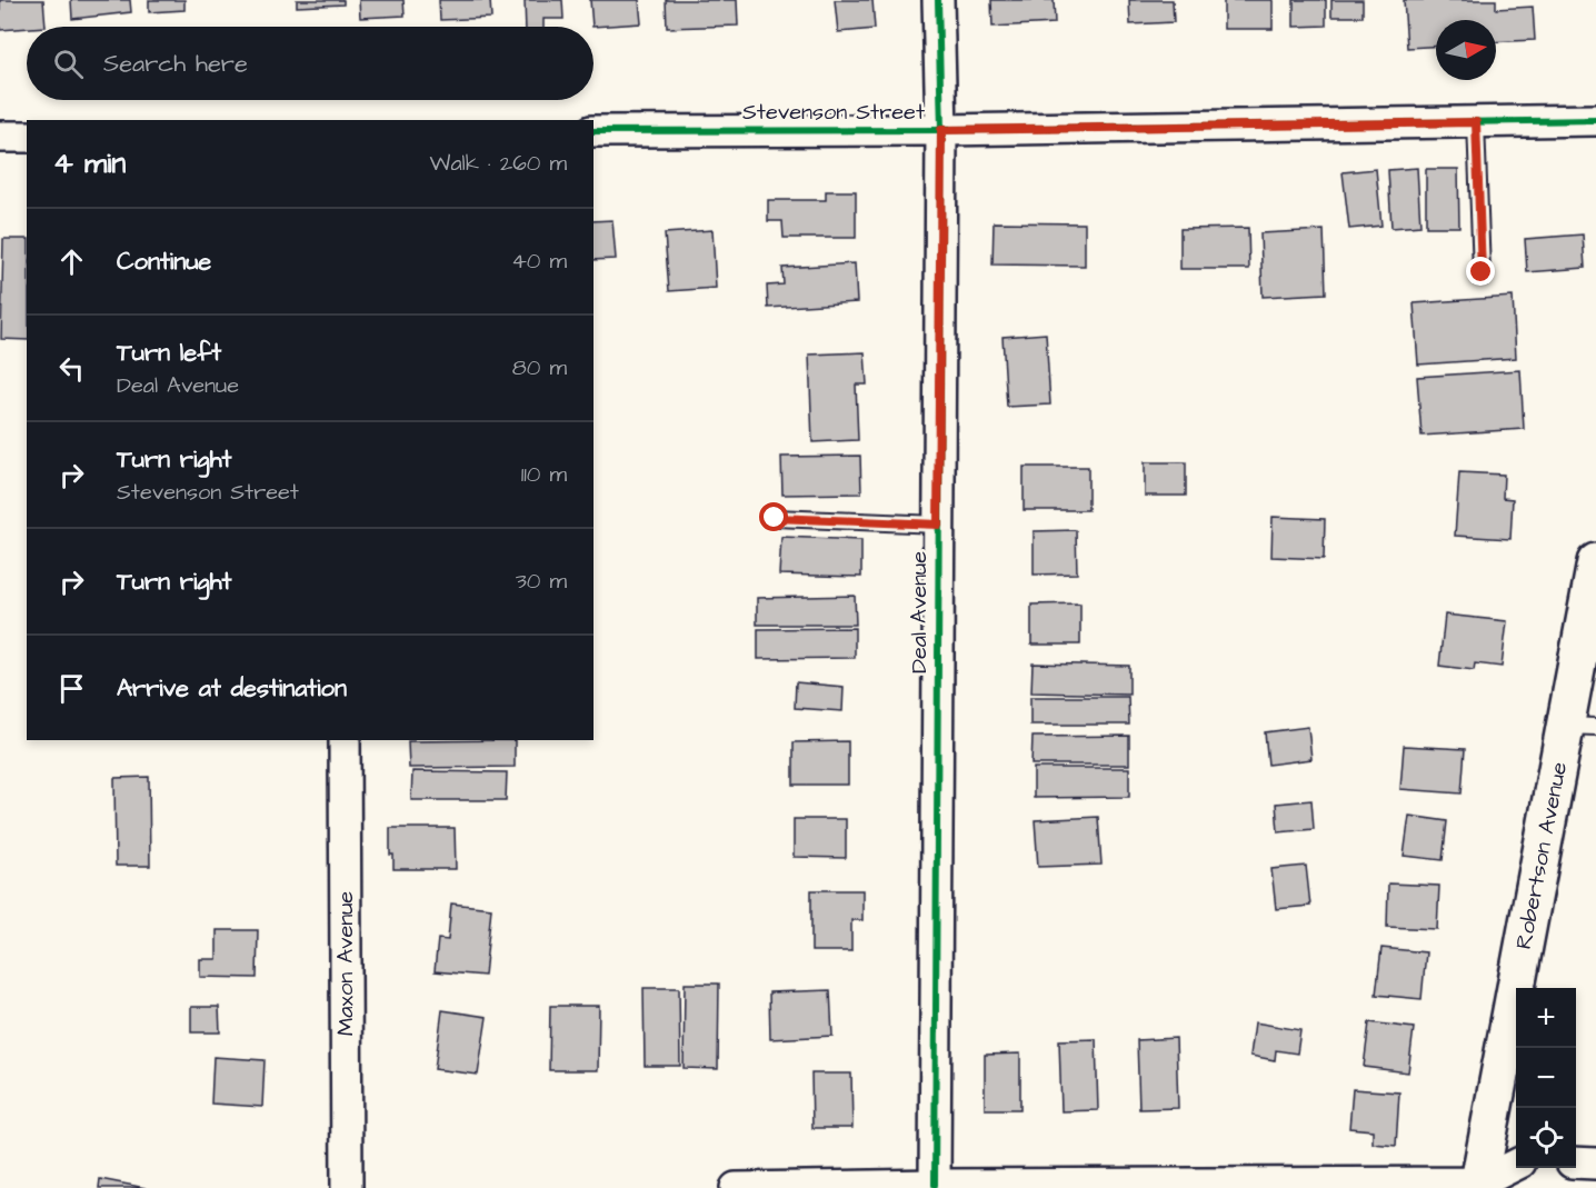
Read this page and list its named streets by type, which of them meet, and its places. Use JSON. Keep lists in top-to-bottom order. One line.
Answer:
{"streets":{"street":["Stevenson Street","Deal Avenue","Robertson Avenue","Maxon Avenue"]},"crossings":[["Stevenson Street","Deal Avenue"]],"north":"right","page":{"search":"Search here","heading":["4 min","Walk · 260 m"],"list":[["Continue","40 m"],["Turn left","Deal Avenue","80 m"],["Turn right","Stevenson Street","110 m"],["Turn right","30 m"],"Arrive at destination"],"map_buttons":["+","−"]}}
